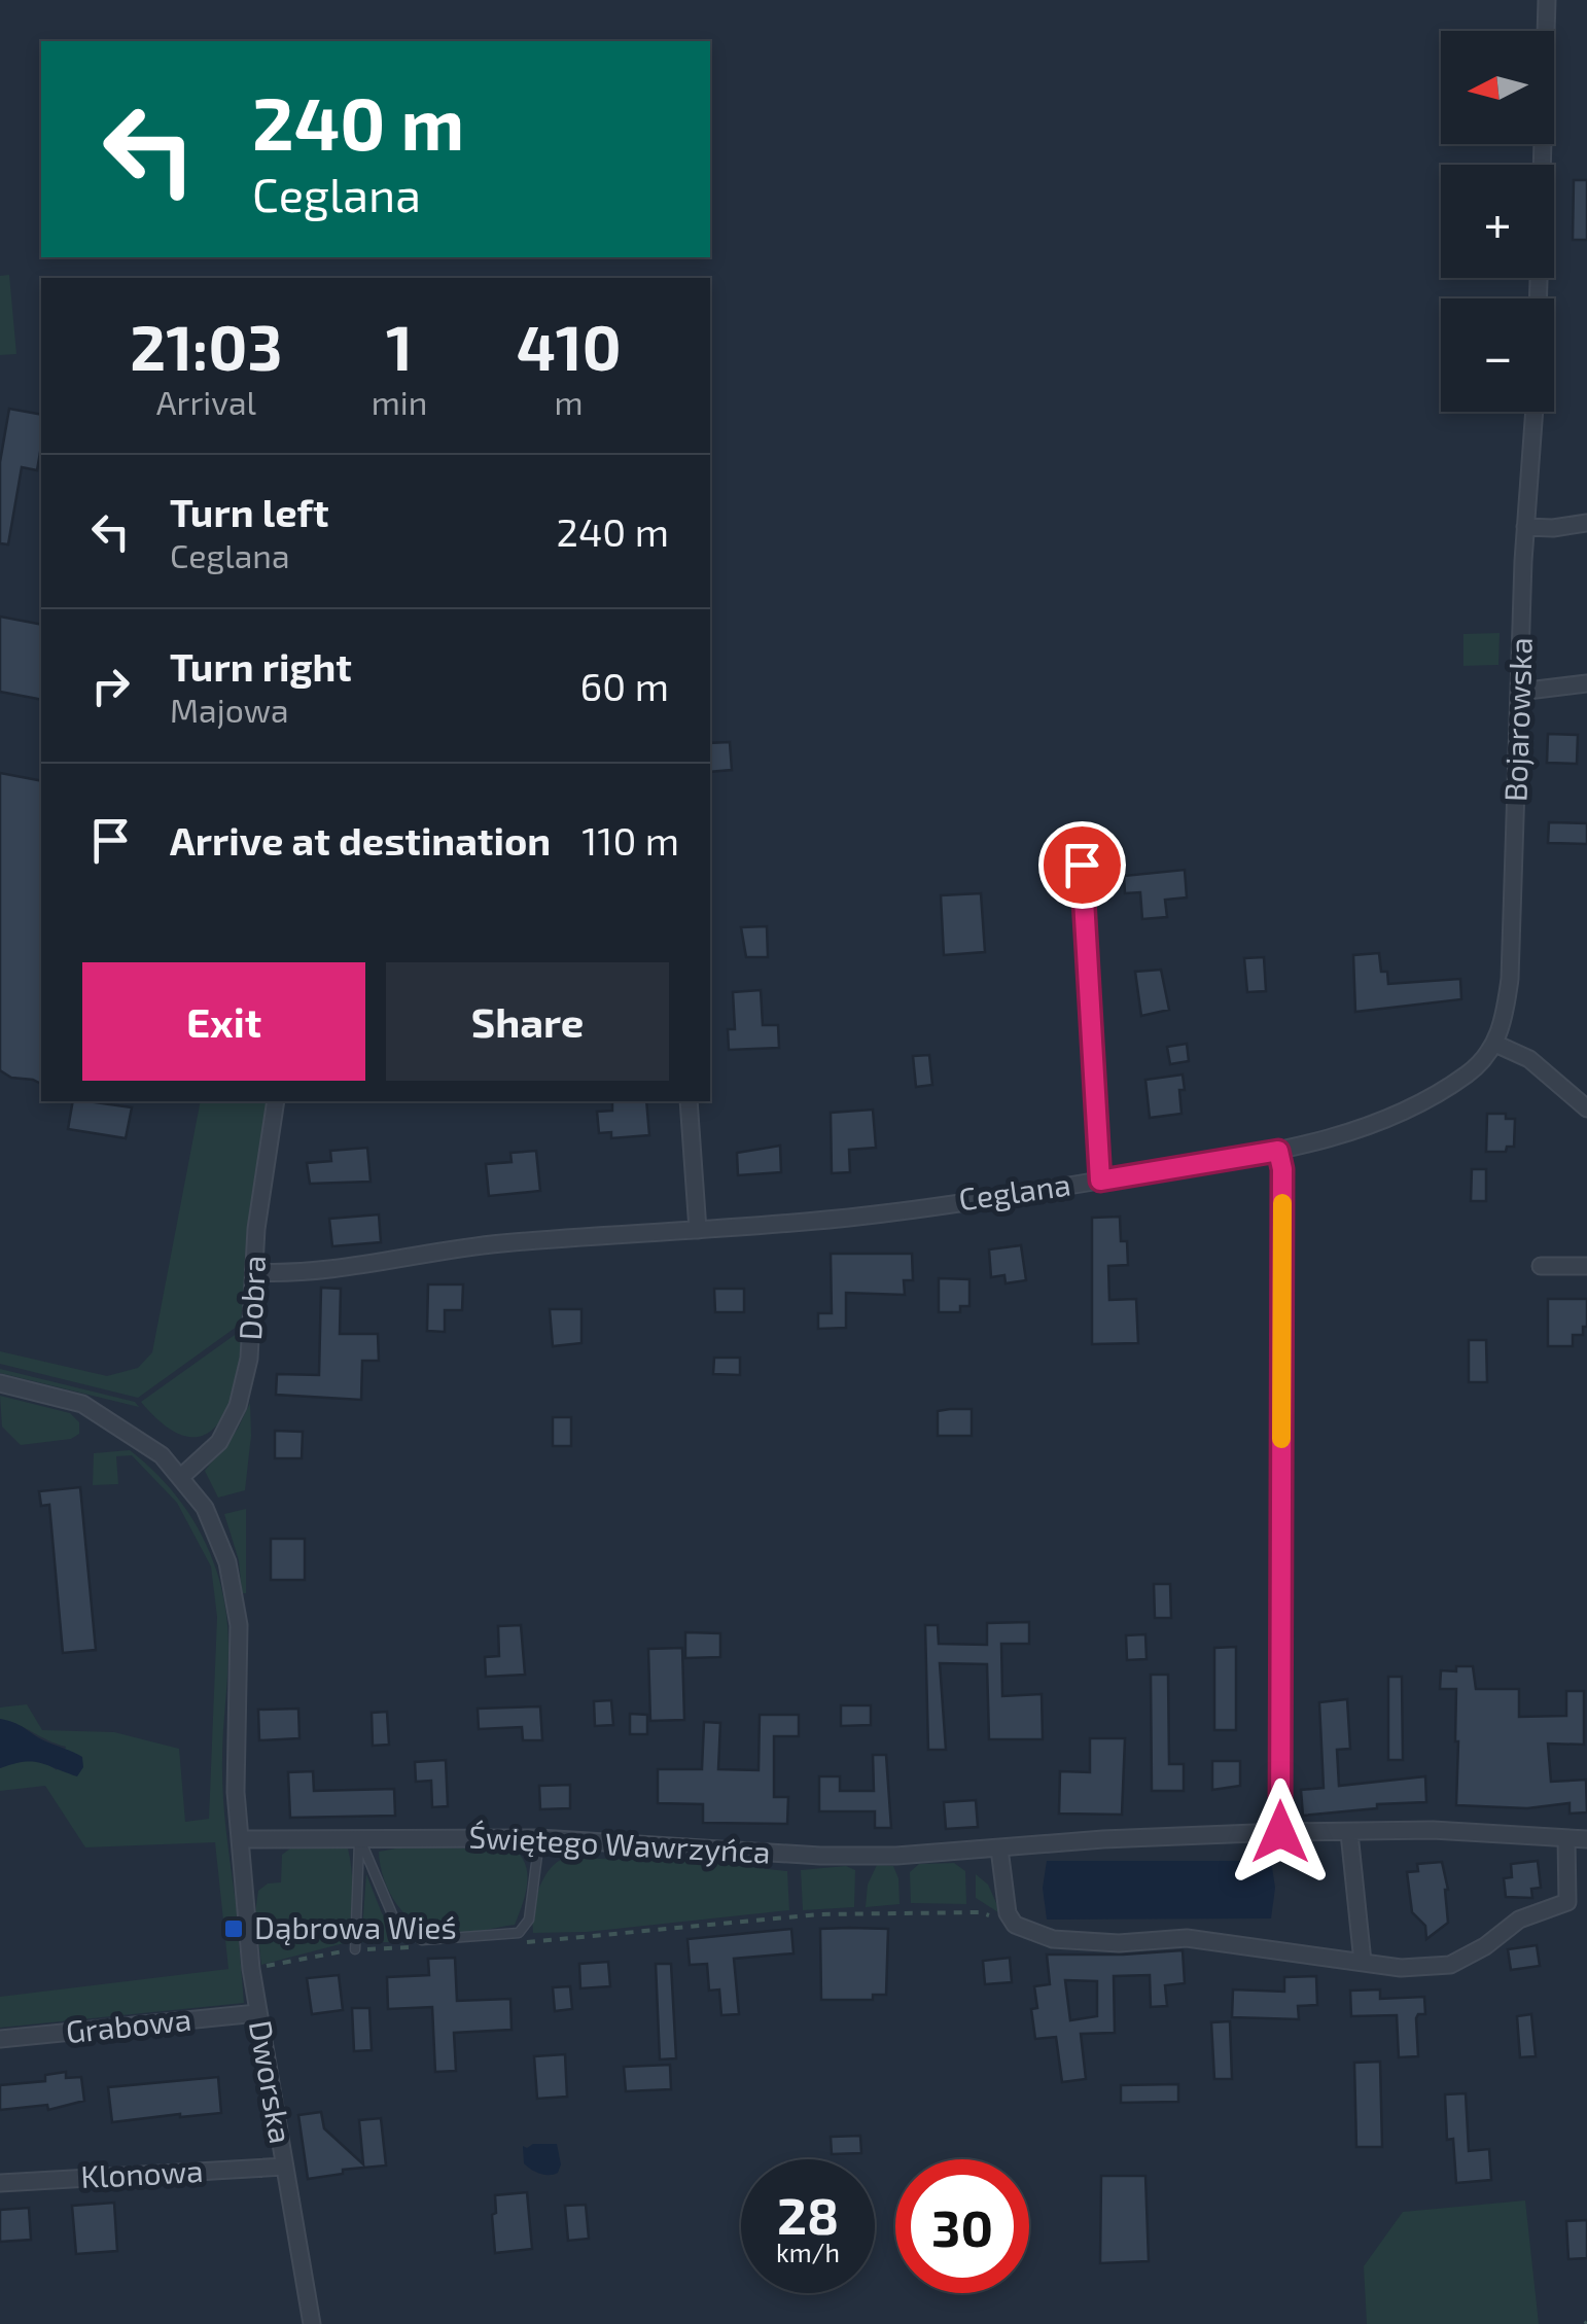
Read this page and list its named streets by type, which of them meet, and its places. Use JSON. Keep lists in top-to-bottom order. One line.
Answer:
{"streets":{"street":["Bojarowska","Ceglana","Dobra","Świętego Wawrzyńca","Grabowa","Dworska","Klonowa"]},"crossings":[["Bojarowska","Ceglana"],["Ceglana","Dobra"],["Świętego Wawrzyńca","Dworska"],["Grabowa","Dworska"],["Dworska","Klonowa"]],"places":{"transit":["Dąbrowa Wieś"]},"north":"left","page":{"map_buttons":["+","−"],"turn":["240 m","Ceglana"],"eta":["21:03","Arrival","1","min","410","m"],"list":[{"name":"Turn left","note":"Ceglana","value":"240 m"},{"name":"Turn right","note":"Majowa","value":"60 m"},{"name":"Arrive at destination","value":"110 m"}],"buttons":["Exit","Share"],"speed":"28 km/h","limit":"30"}}
